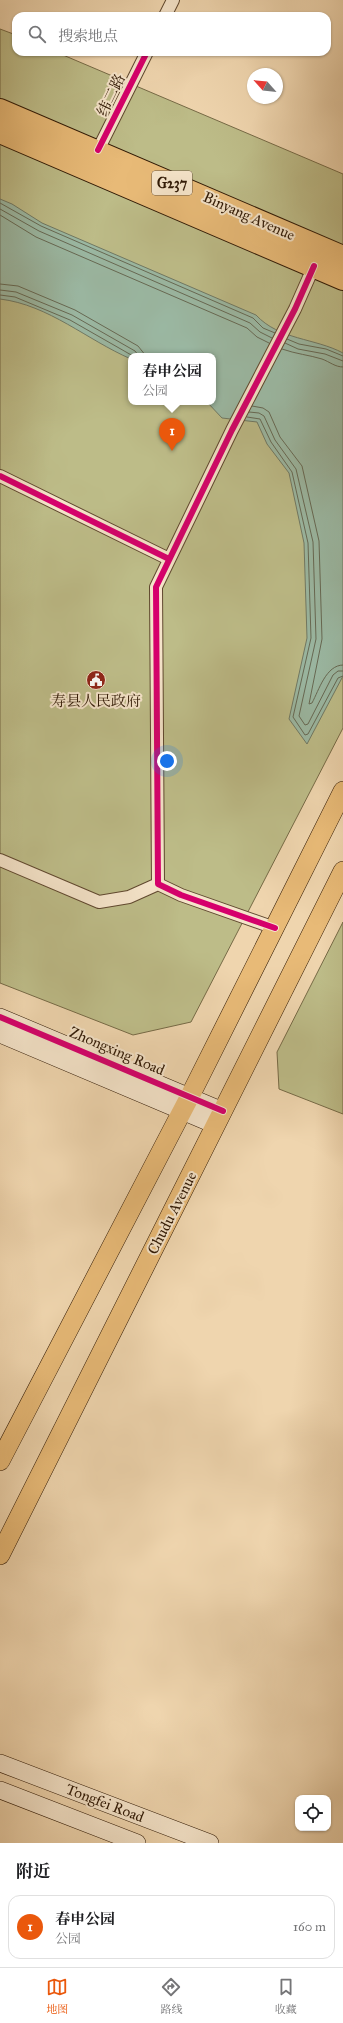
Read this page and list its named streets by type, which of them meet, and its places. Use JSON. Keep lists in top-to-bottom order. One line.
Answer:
{"streets":{"highway":["G237","Binyang Avenue"],"main road":["Chudu Avenue"],"street":["纬二路","Zhongxing Road","Tongfei Road"]},"crossings":[["纬二路","Binyang Avenue"],["Zhongxing Road","Chudu Avenue"]],"places":{"public building":["寿县人民政府"]},"north":"top left","page":{"search":"搜索地点","popup":["春申公园","公园"],"pins":"1","heading":"附近","list":[{"mark":"1","name":"春申公园","note":"公园","value":"160 m"}],"nav":["地图","路线","收藏"]}}
